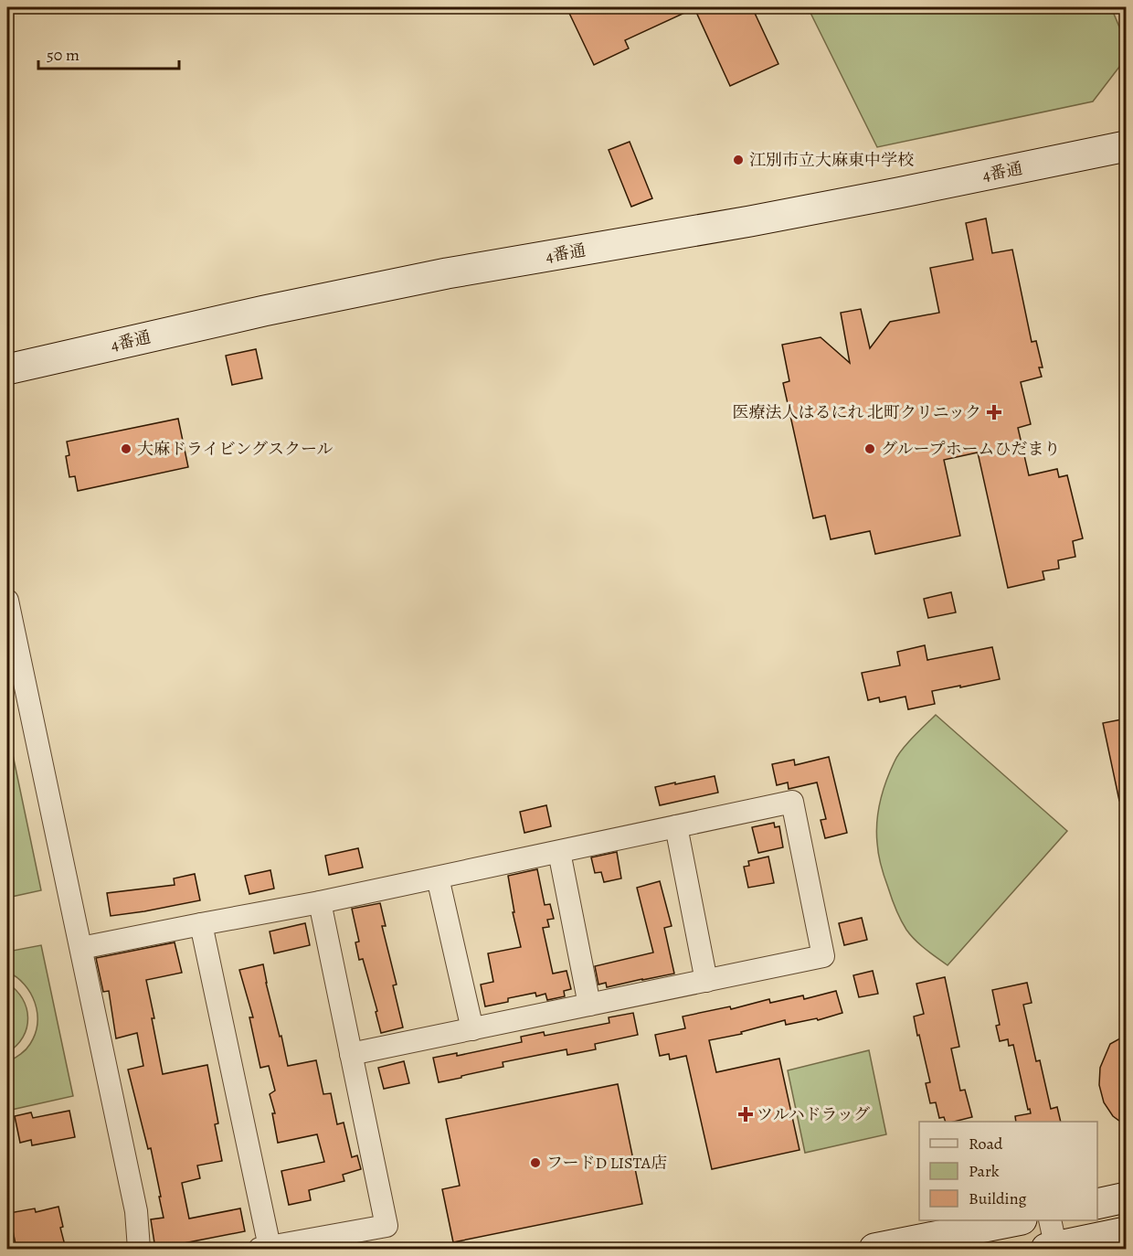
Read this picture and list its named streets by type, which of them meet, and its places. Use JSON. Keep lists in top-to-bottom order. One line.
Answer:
{"streets":{"street":["4番通"]},"places":{"other":["江別市立大麻東中学校","大麻ドライビングスクール","グループホームひだまり","フードD LISTA店"],"health":["医療法人はるにれ 北町クリニック","ツルハドラッグ"]},"legend":["Road","Park","Building"],"scale_bar":"50 m"}
